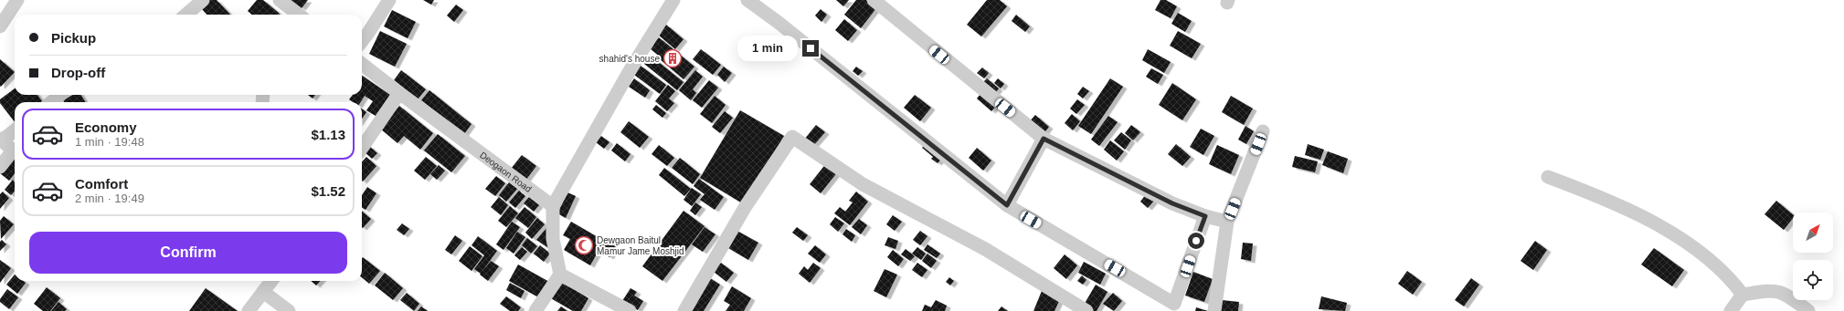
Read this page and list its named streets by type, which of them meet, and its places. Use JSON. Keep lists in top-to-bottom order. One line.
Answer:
{"streets":{"street":["Deogaon Road"]},"places":{"building":["shahid's house"],"mosque":["Dewgaon Baitul Mamur Jame Moshjid"]},"north":"top right","page":{"banner":["Pickup","Drop-off"],"bubble":"1 min","list":[{"name":"Economy","note":"1 min · 19:48","value":"$1.13"},{"name":"Comfort","note":"2 min · 19:49","value":"$1.52"}],"buttons":"Confirm"}}
